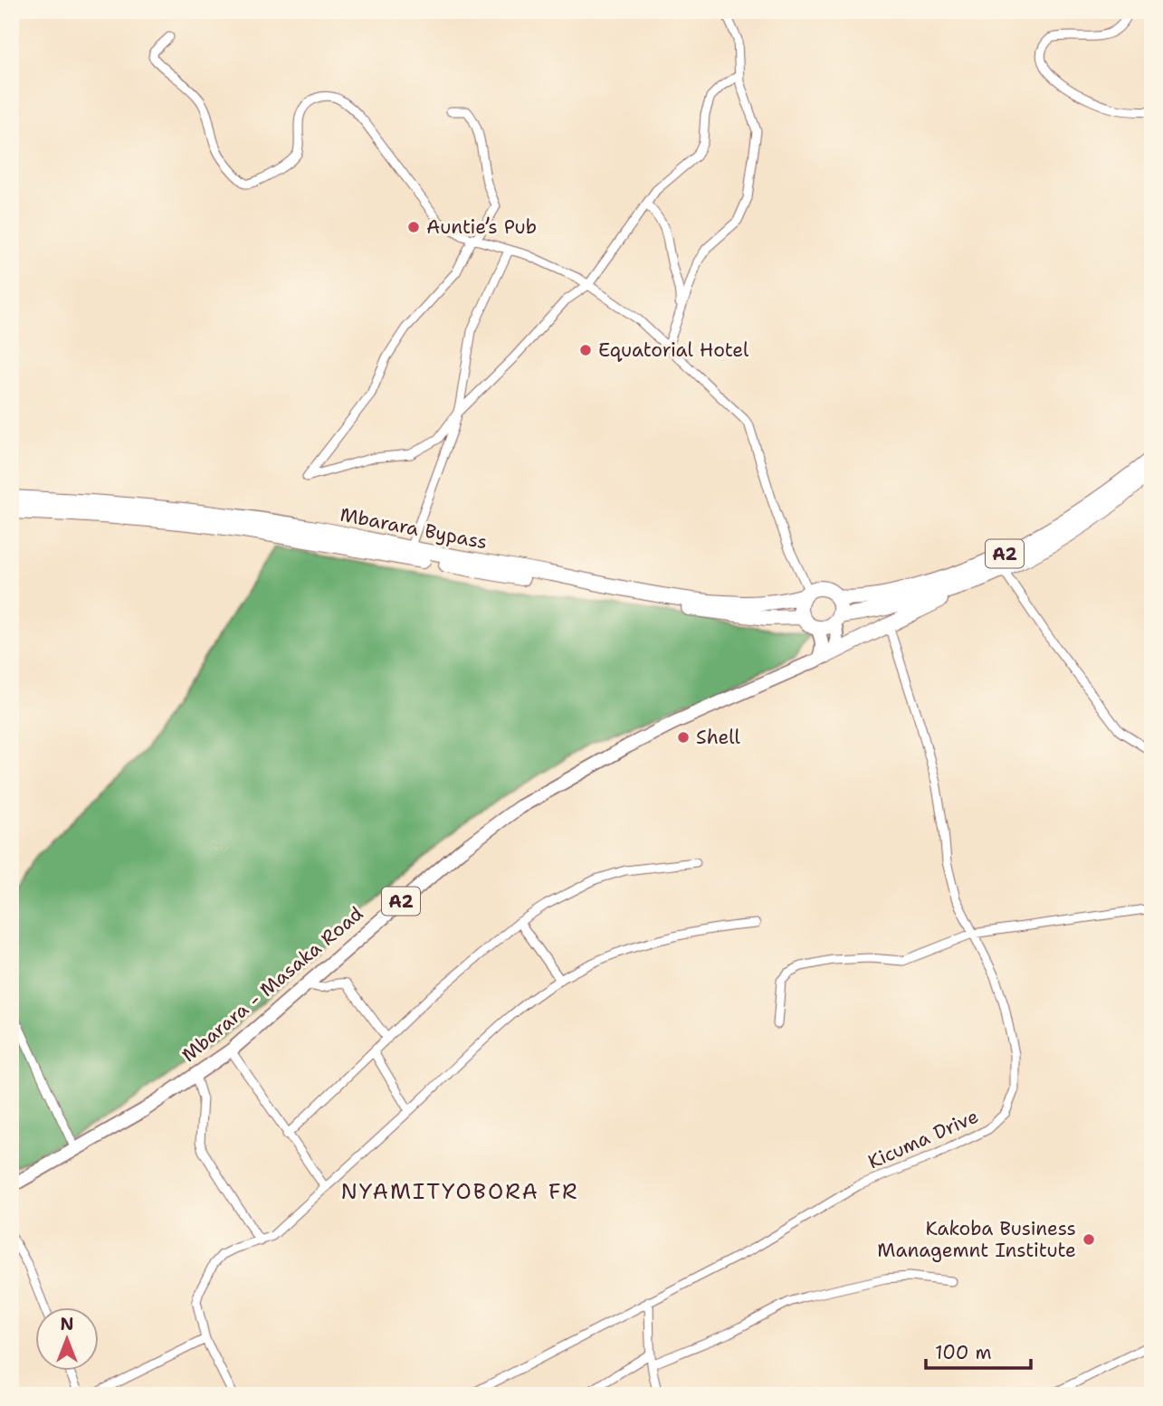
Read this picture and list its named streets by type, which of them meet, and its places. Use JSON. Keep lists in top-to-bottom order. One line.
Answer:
{"streets":{"highway":["Mbarara Bypass","A2"],"main road":["Mbarara - Masaka Road"],"street":["Kicuma Drive"]},"crossings":[["Mbarara Bypass","A2"],["A2","Mbarara - Masaka Road"],["A2","Kicuma Drive"]],"districts":["NYAMITYOBORA FR"],"places":["Auntie’s Pub","Equatorial Hotel","Shell","Kakoba Business Managemnt Institute"],"scale_bar":"100 m","north":"top"}
